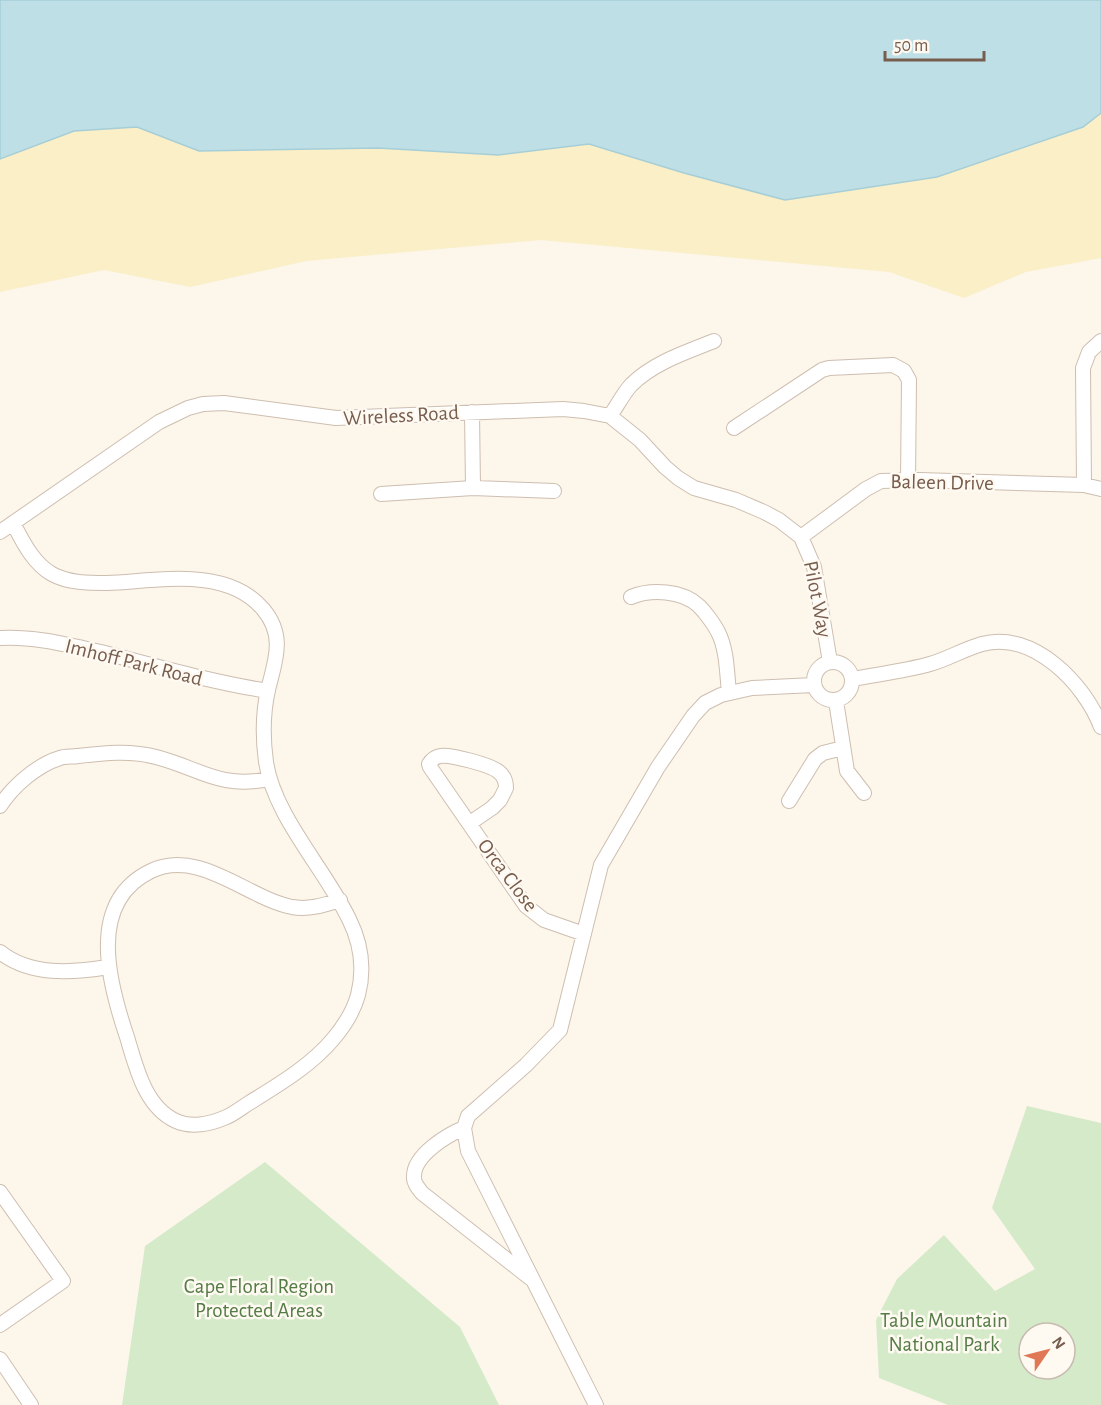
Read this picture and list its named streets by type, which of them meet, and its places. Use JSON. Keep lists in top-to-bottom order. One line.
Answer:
{"streets":{"street":["Wireless Road","Baleen Drive","Pilot Way","Imhoff Park Road","Orca Close"]},"crossings":[["Wireless Road","Baleen Drive"],["Wireless Road","Pilot Way"],["Baleen Drive","Pilot Way"]],"parks":["Cape Floral Region Protected Areas","Table Mountain National Park"],"scale_bar":"50 m","north":"top right"}
